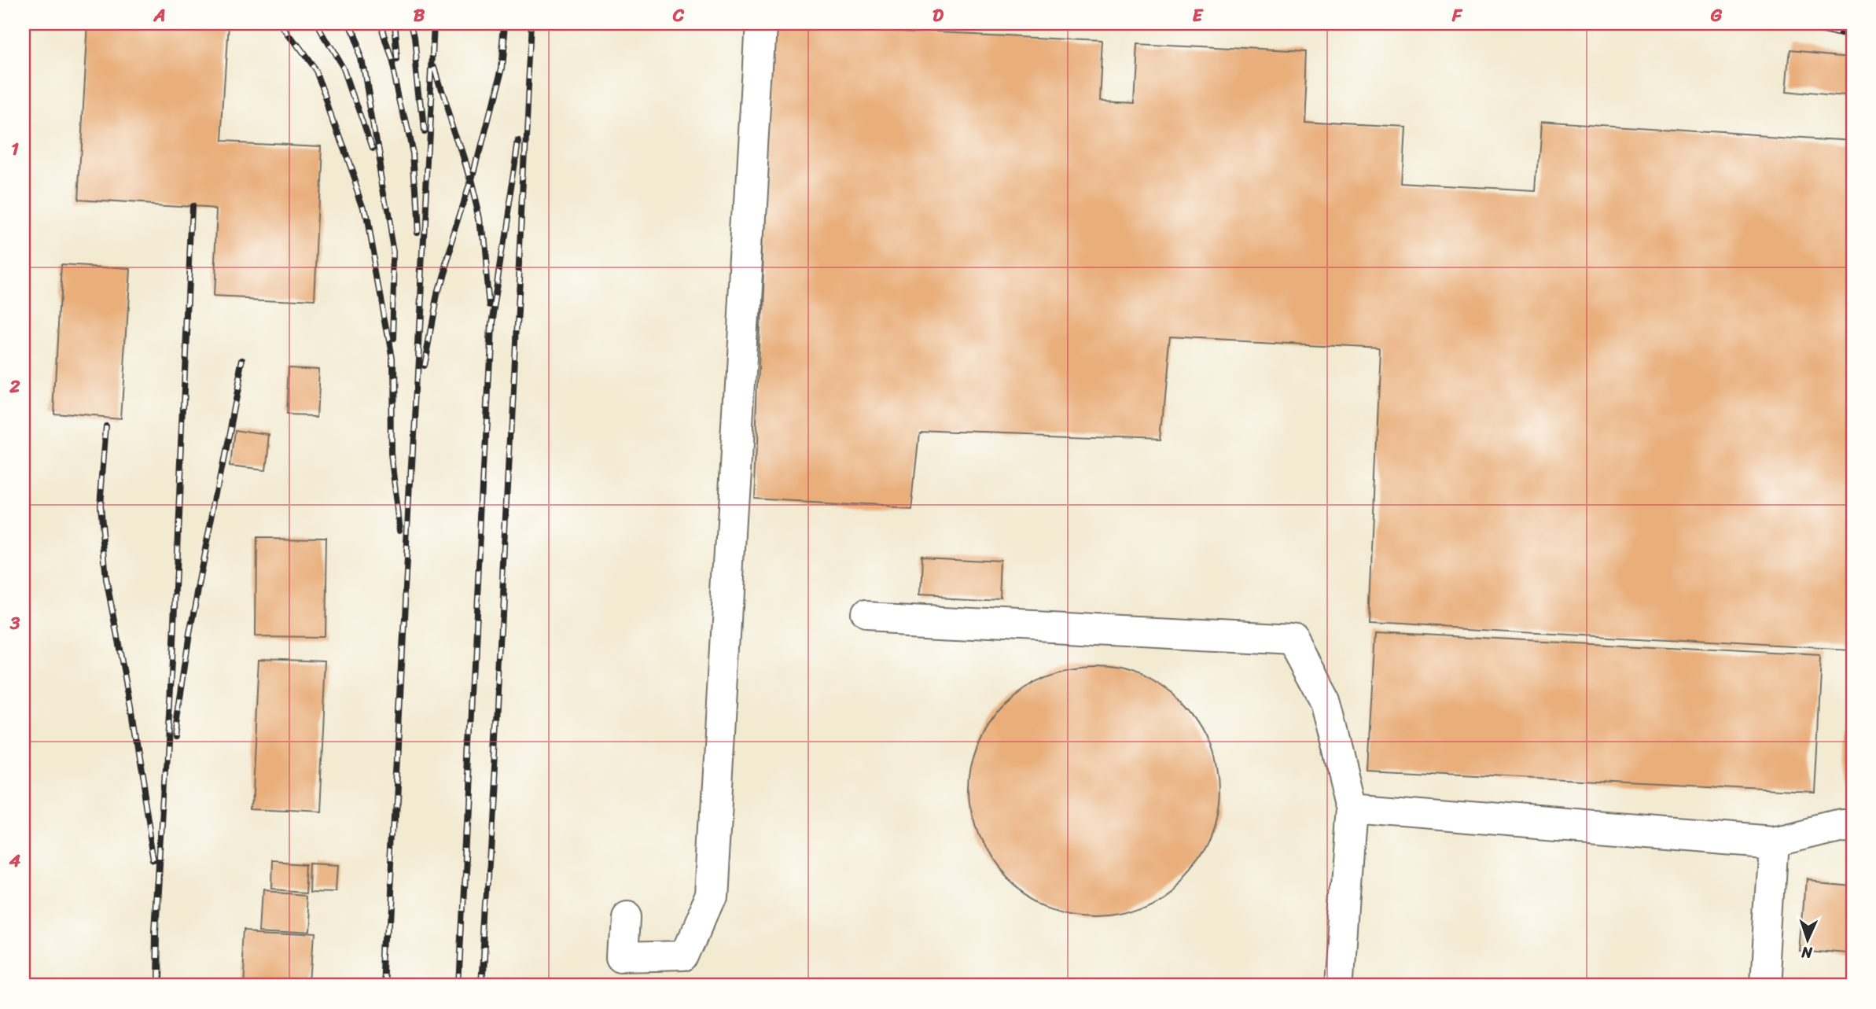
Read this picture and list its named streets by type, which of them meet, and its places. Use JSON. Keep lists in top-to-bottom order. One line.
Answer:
{"north":"bottom","grid":{"columns":["A","B","C","D","E","F","G"],"rows":["1","2","3","4"]}}
